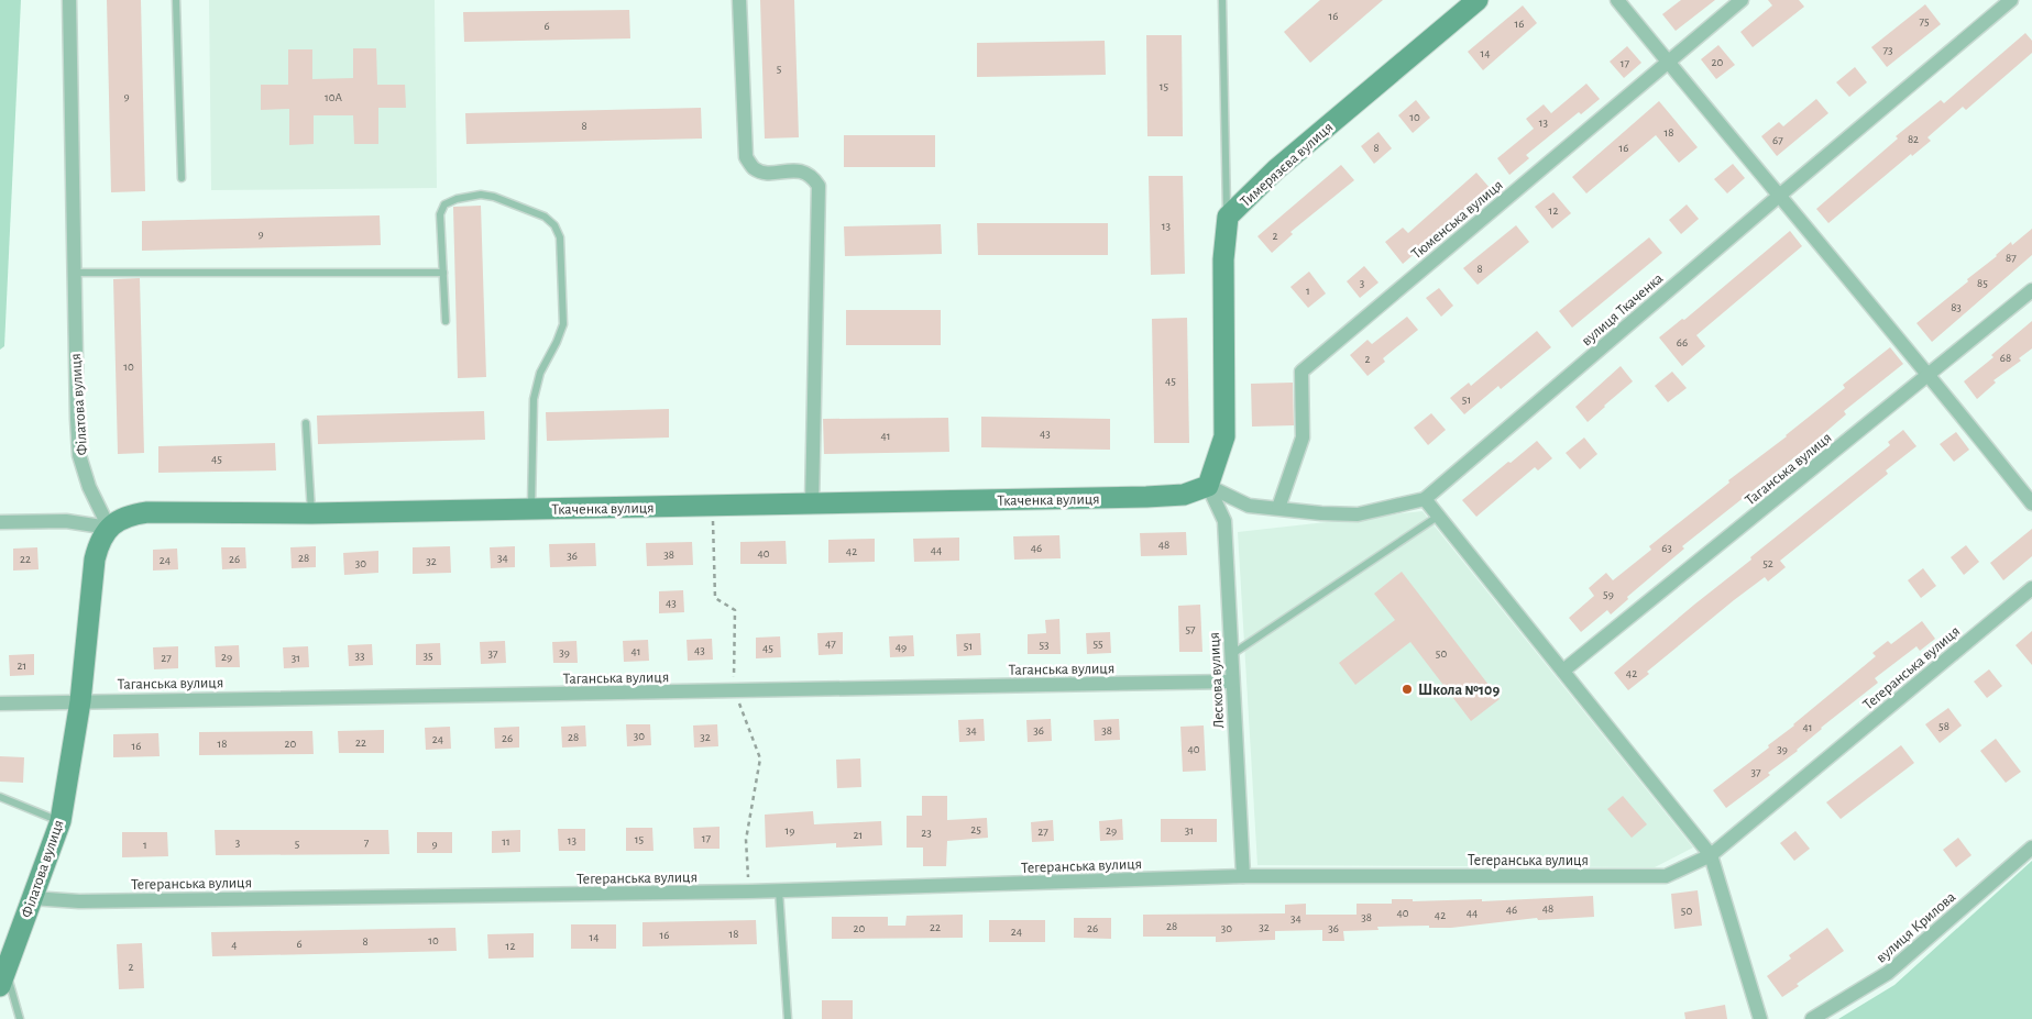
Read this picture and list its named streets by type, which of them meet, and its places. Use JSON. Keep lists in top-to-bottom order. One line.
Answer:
{"streets":{"street":["Тимерязєва вулиця","Тюменська вулиця","вулиця Ткаченка","Філатова вулиця","Таганська вулиця","Ткаченка вулиця","Тегеранська вулиця","Лескова вулиця","вулиця Крилова"]},"crossings":[["Тимерязєва вулиця","вулиця Ткаченка"],["Тимерязєва вулиця","Ткаченка вулиця"],["Тимерязєва вулиця","Лескова вулиця"],["Тюменська вулиця","вулиця Ткаченка"],["вулиця Ткаченка","Ткаченка вулиця"],["вулиця Ткаченка","Лескова вулиця"],["Філатова вулиця","Таганська вулиця"],["Філатова вулиця","Ткаченка вулиця"],["Філатова вулиця","Тегеранська вулиця"],["Таганська вулиця","Лескова вулиця"],["Ткаченка вулиця","Лескова вулиця"],["Тегеранська вулиця","Лескова вулиця"]],"places":["Школа №109"],"house_numbers":["16","75","16","6","73","14","20","17","5","15","9","10А","10","13","8","18","82","67","8","16","12","13","9","2","87","8","3","85","1","83","66","68","2","10","45","51","43","41","45","48","46","63","44","42","40","38","36","28","34","22","26","24","32","30","52","59","43","57","47","55","53","51","49","45","43","41","39","37","50","33","35","29","27","31","21","42","58","41","34","36","38","30","28","32","26","24","22","18","20","16","40","39","37","25","19","29","31","27","23","21","17","15","13","11","3","7","5","9","1","48","46","50","40","44","42","38","34","28","22","32","20","26","30","36","24","18","16","14","10","8","6","4","12","2"]}
